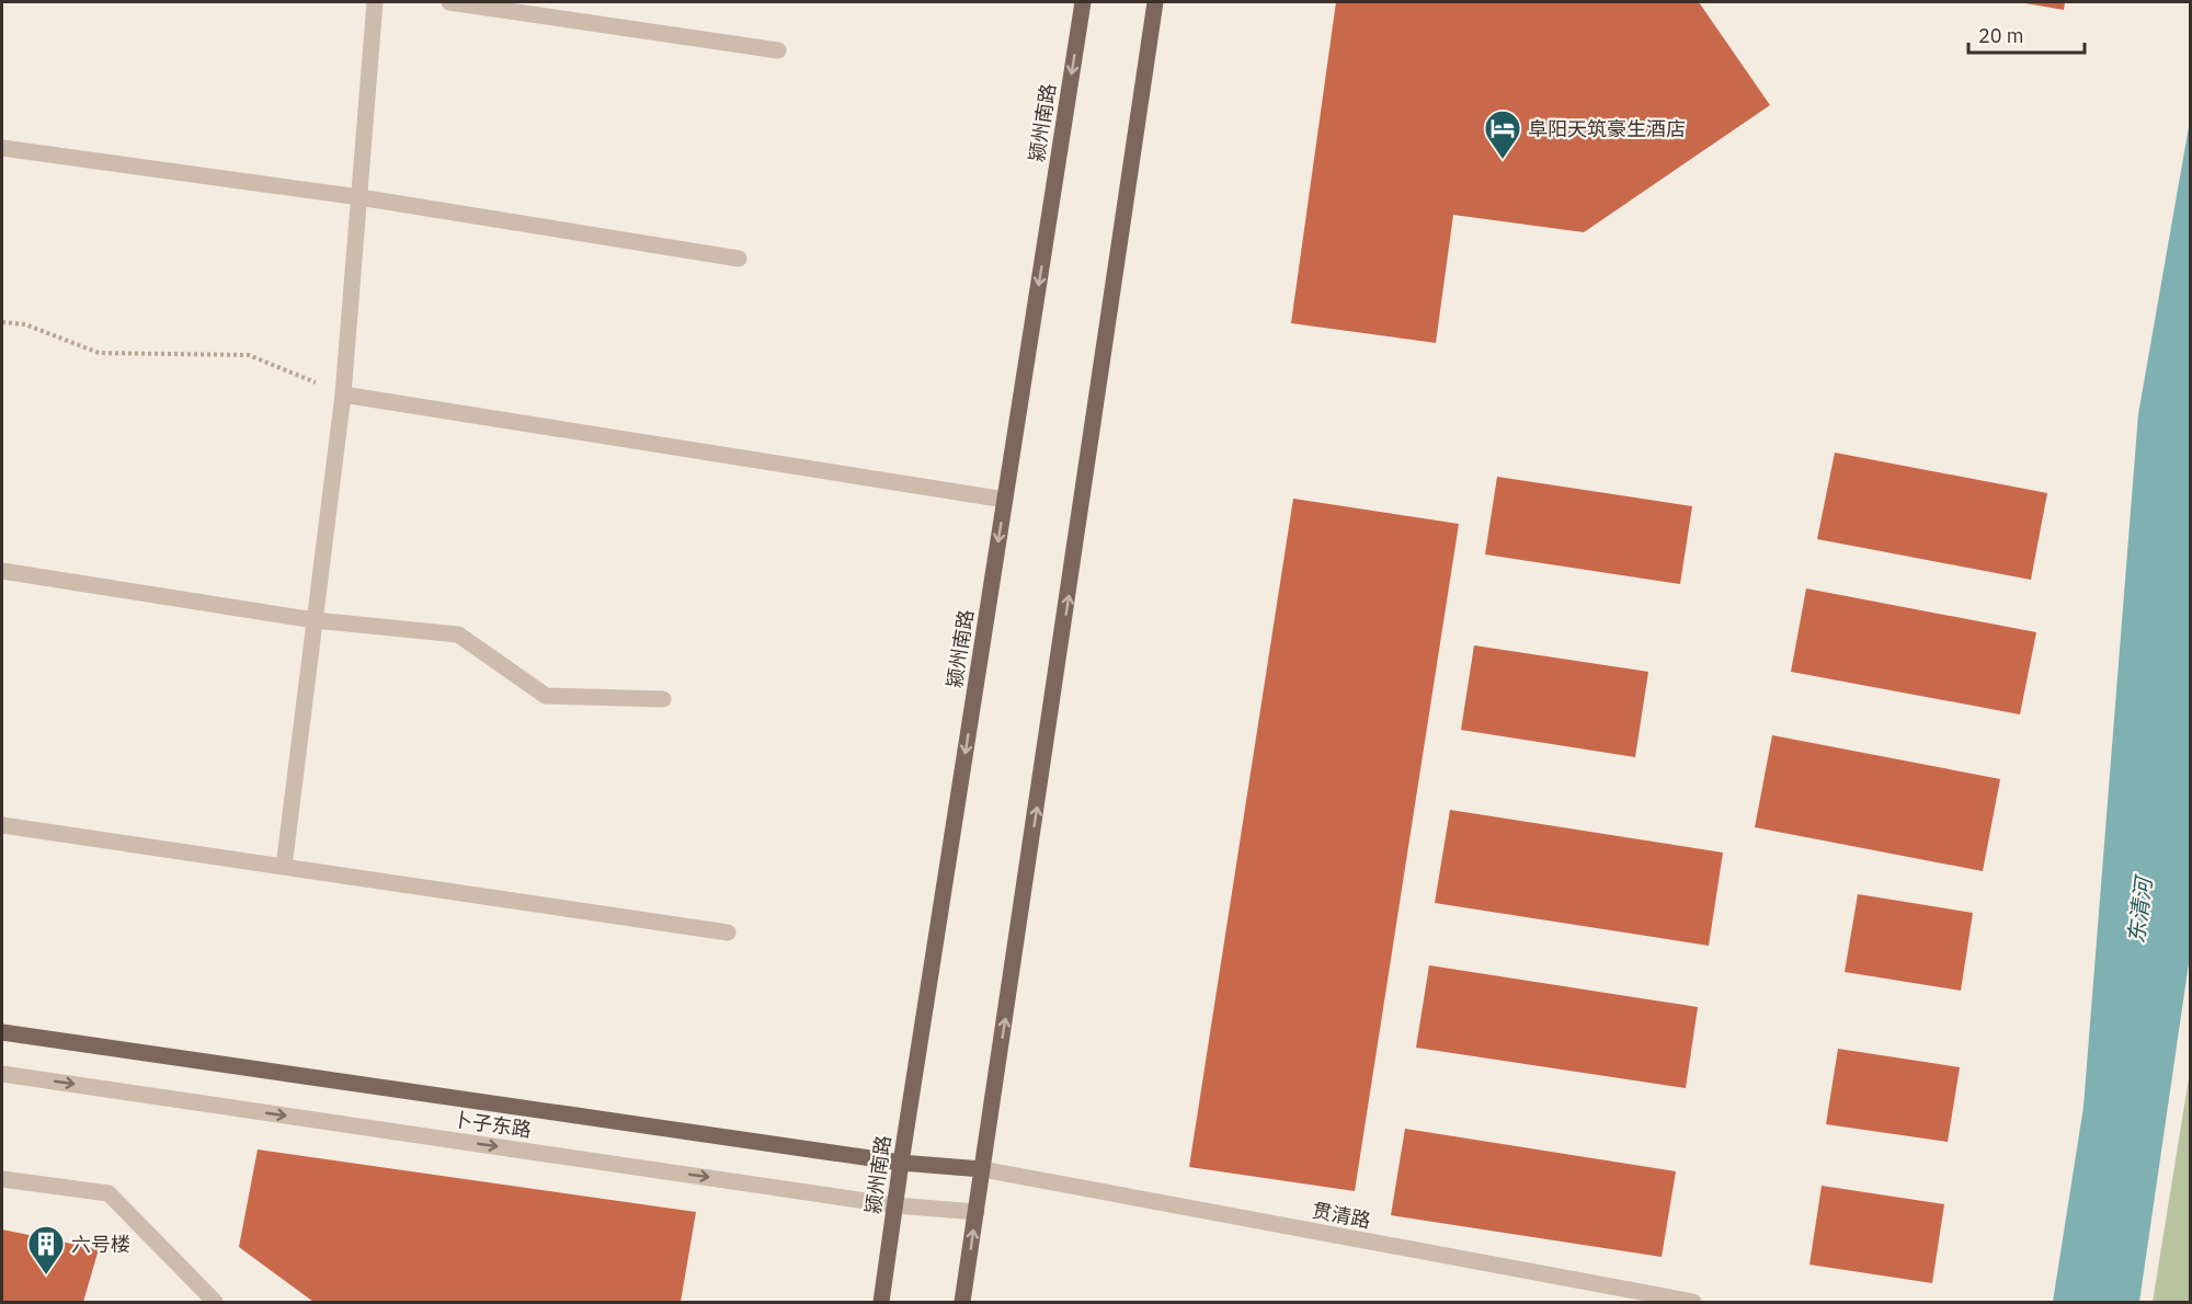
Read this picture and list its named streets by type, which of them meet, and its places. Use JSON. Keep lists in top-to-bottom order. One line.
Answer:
{"streets":{"main road":["颍州南路"],"street":["卜子东路","贯清路"]},"crossings":[["颍州南路","卜子东路"]],"one_way":["卜子东路"],"water":["东清河"],"places":{"hotel":["阜阳天筑豪生酒店"],"building":["六号楼"]},"scale_bar":"20 m"}
